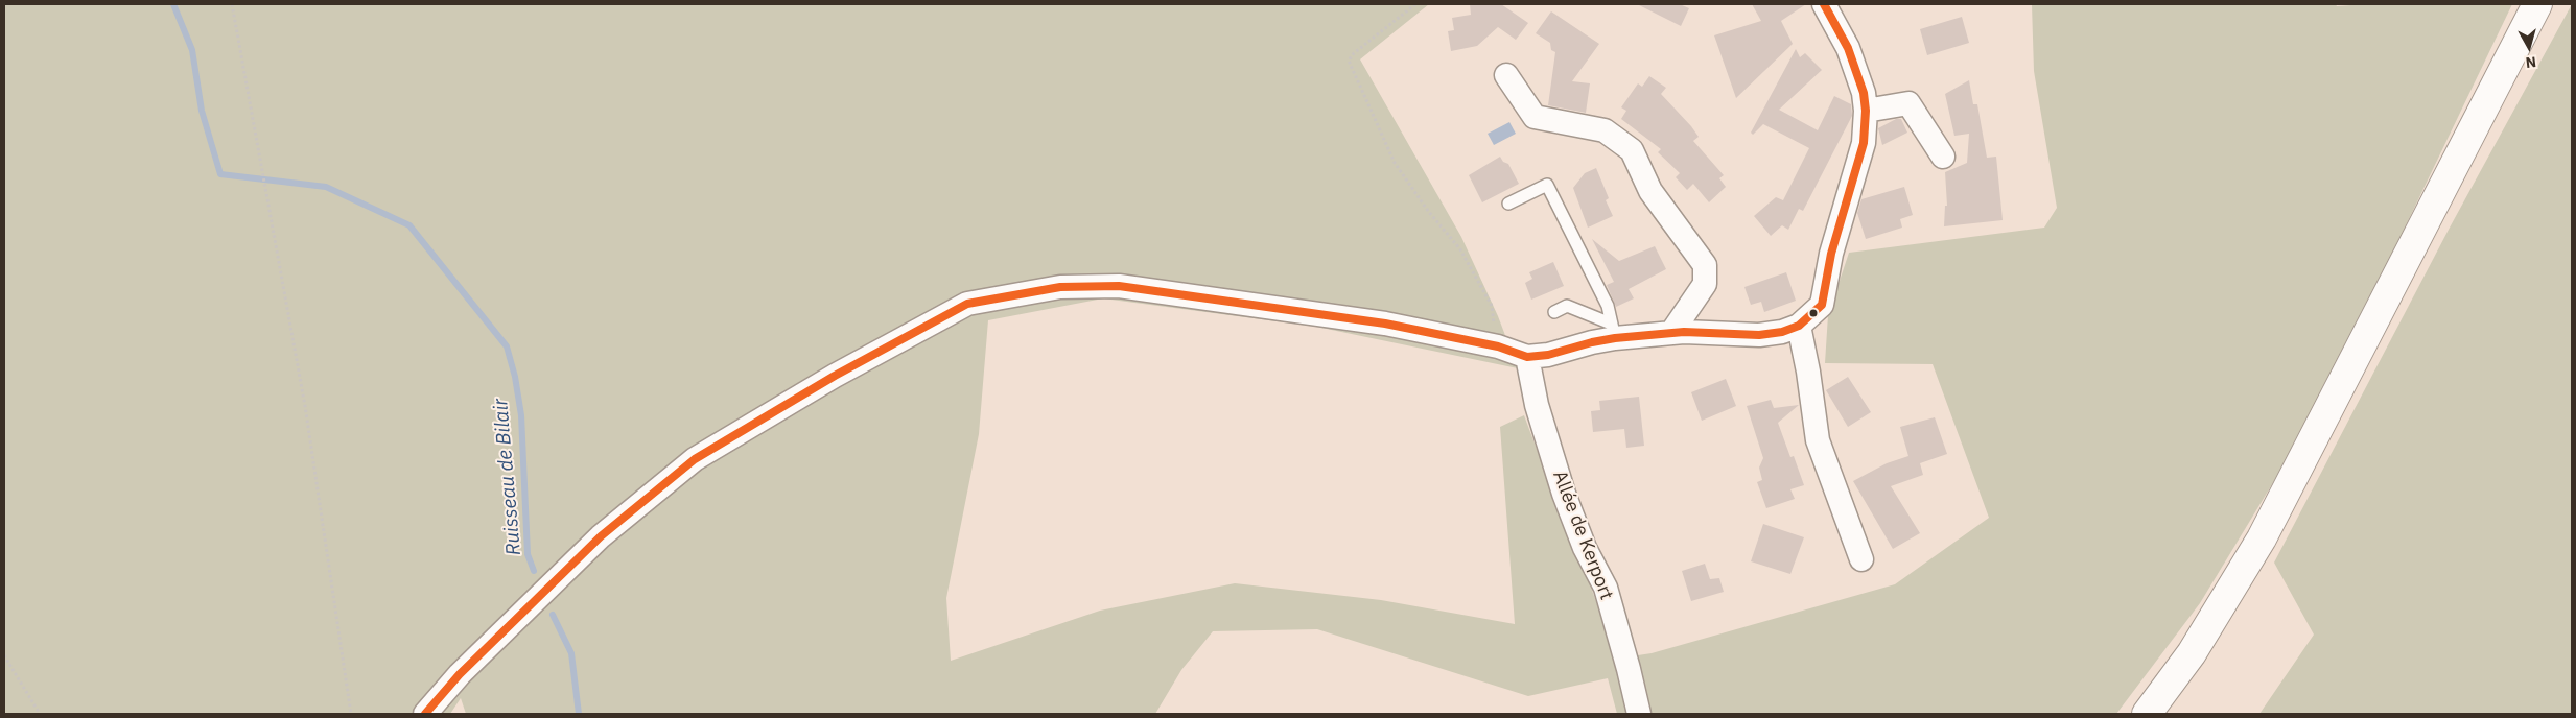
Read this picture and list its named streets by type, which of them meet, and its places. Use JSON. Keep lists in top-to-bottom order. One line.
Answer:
{"streets":{"street":["Allée de Kerport"]},"water":["Ruisseau de Bilair"],"north":"bottom"}
